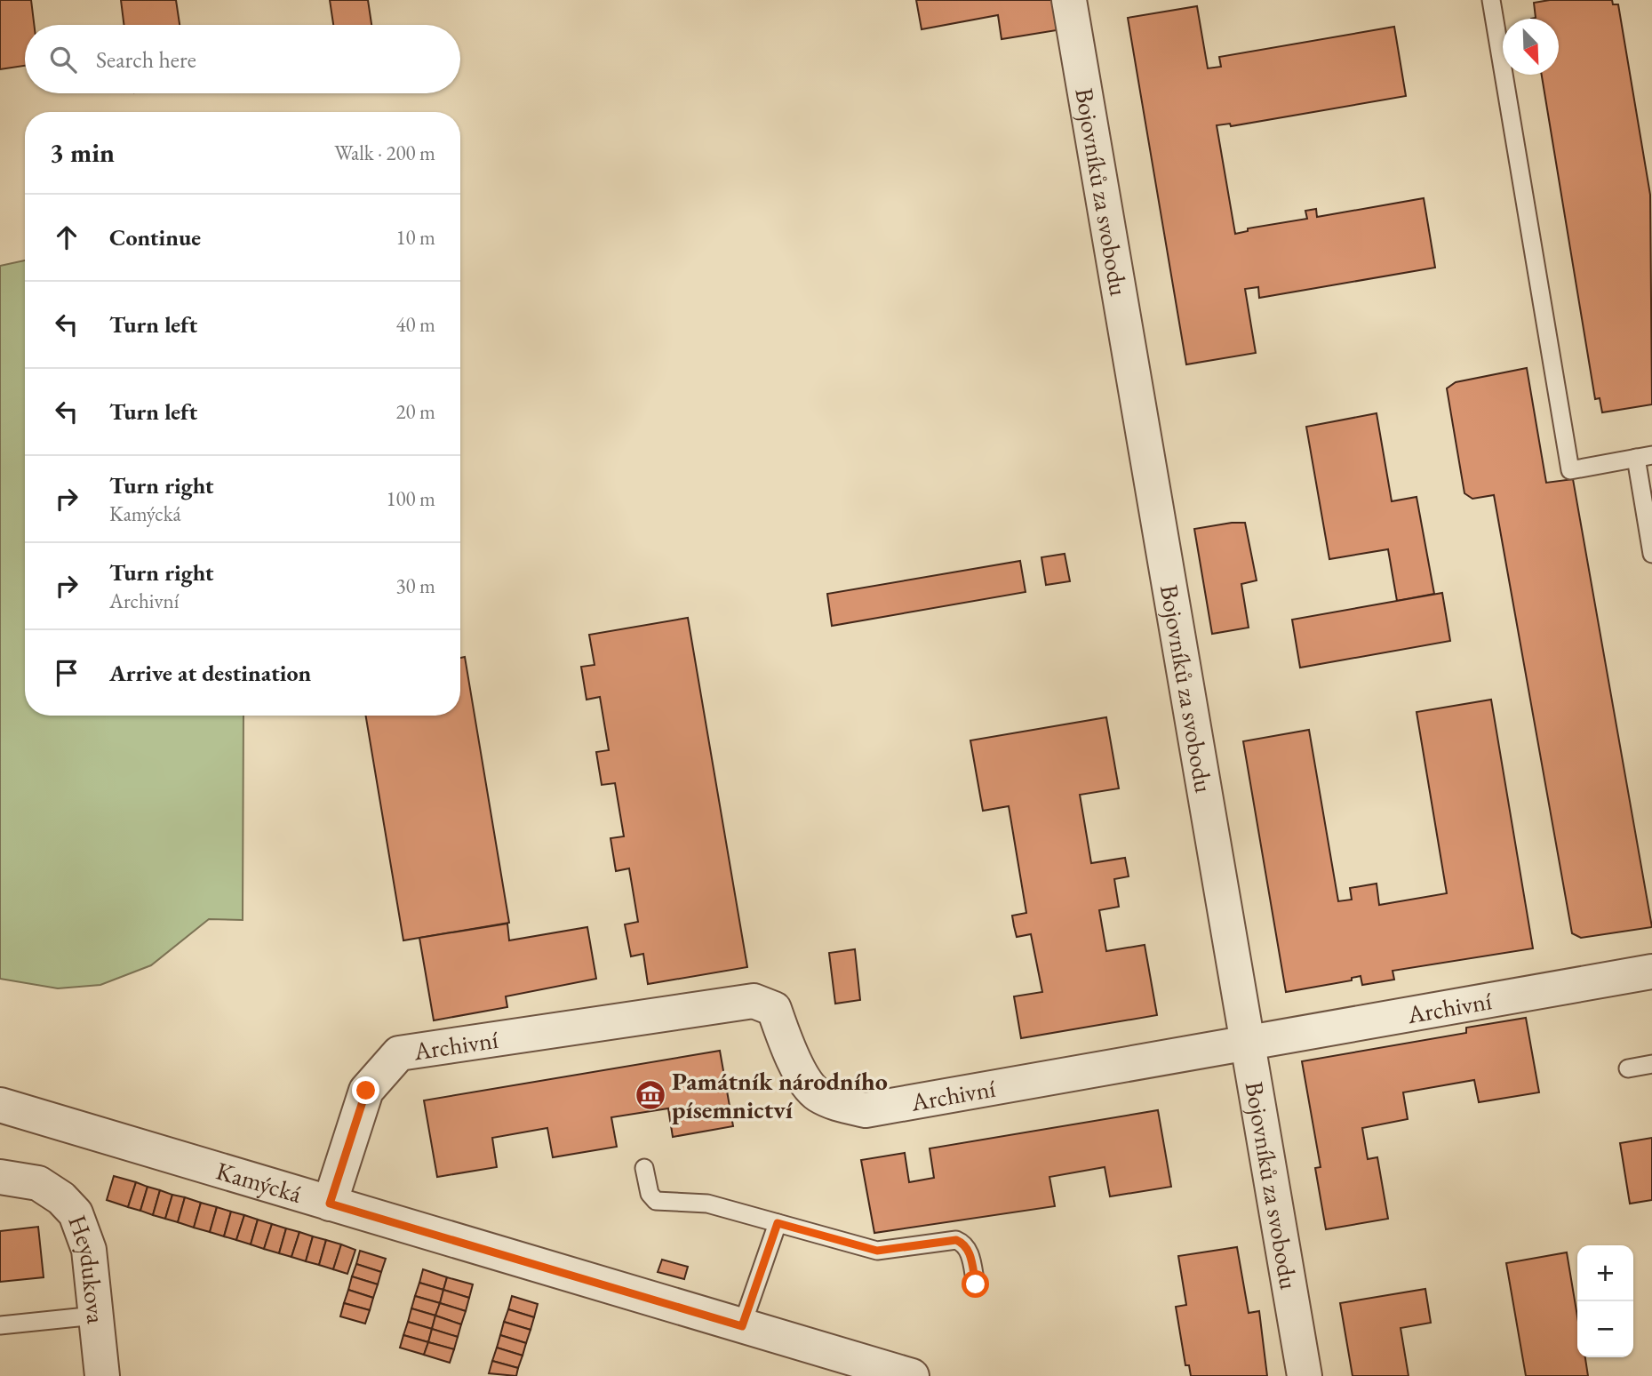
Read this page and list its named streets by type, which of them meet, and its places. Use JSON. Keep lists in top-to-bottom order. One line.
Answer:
{"streets":{"street":["Bojovníků za svobodu","Archivní","Kamýcká","Heydukova"]},"crossings":[["Bojovníků za svobodu","Archivní"],["Archivní","Kamýcká"]],"places":{"museum":["Památník národního písemnictví"]},"north":"bottom right","page":{"search":"Search here","heading":["3 min","Walk · 200 m"],"list":[["Continue","10 m"],["Turn left","40 m"],["Turn left","20 m"],["Turn right","Kamýcká","100 m"],["Turn right","Archivní","30 m"],"Arrive at destination"],"map_buttons":["+","−"]}}
